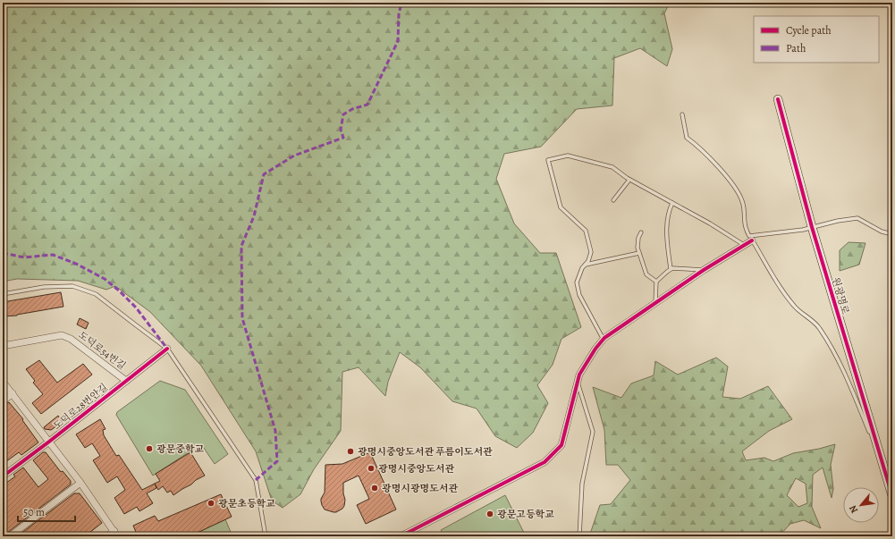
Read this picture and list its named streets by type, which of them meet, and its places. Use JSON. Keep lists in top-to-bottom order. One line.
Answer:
{"streets":{"street":["원광명로","도덕로54번길","도덕로28번안길"]},"crossings":[["도덕로54번길","도덕로28번안길"]],"places":["광문중학교","광명시중앙도서관 푸름이도서관","광명시중앙도서관","광명시광명도서관","광문초등학교","광문고등학교"],"legend":["Cycle path","Path"],"scale_bar":"50 m","north":"bottom left"}
